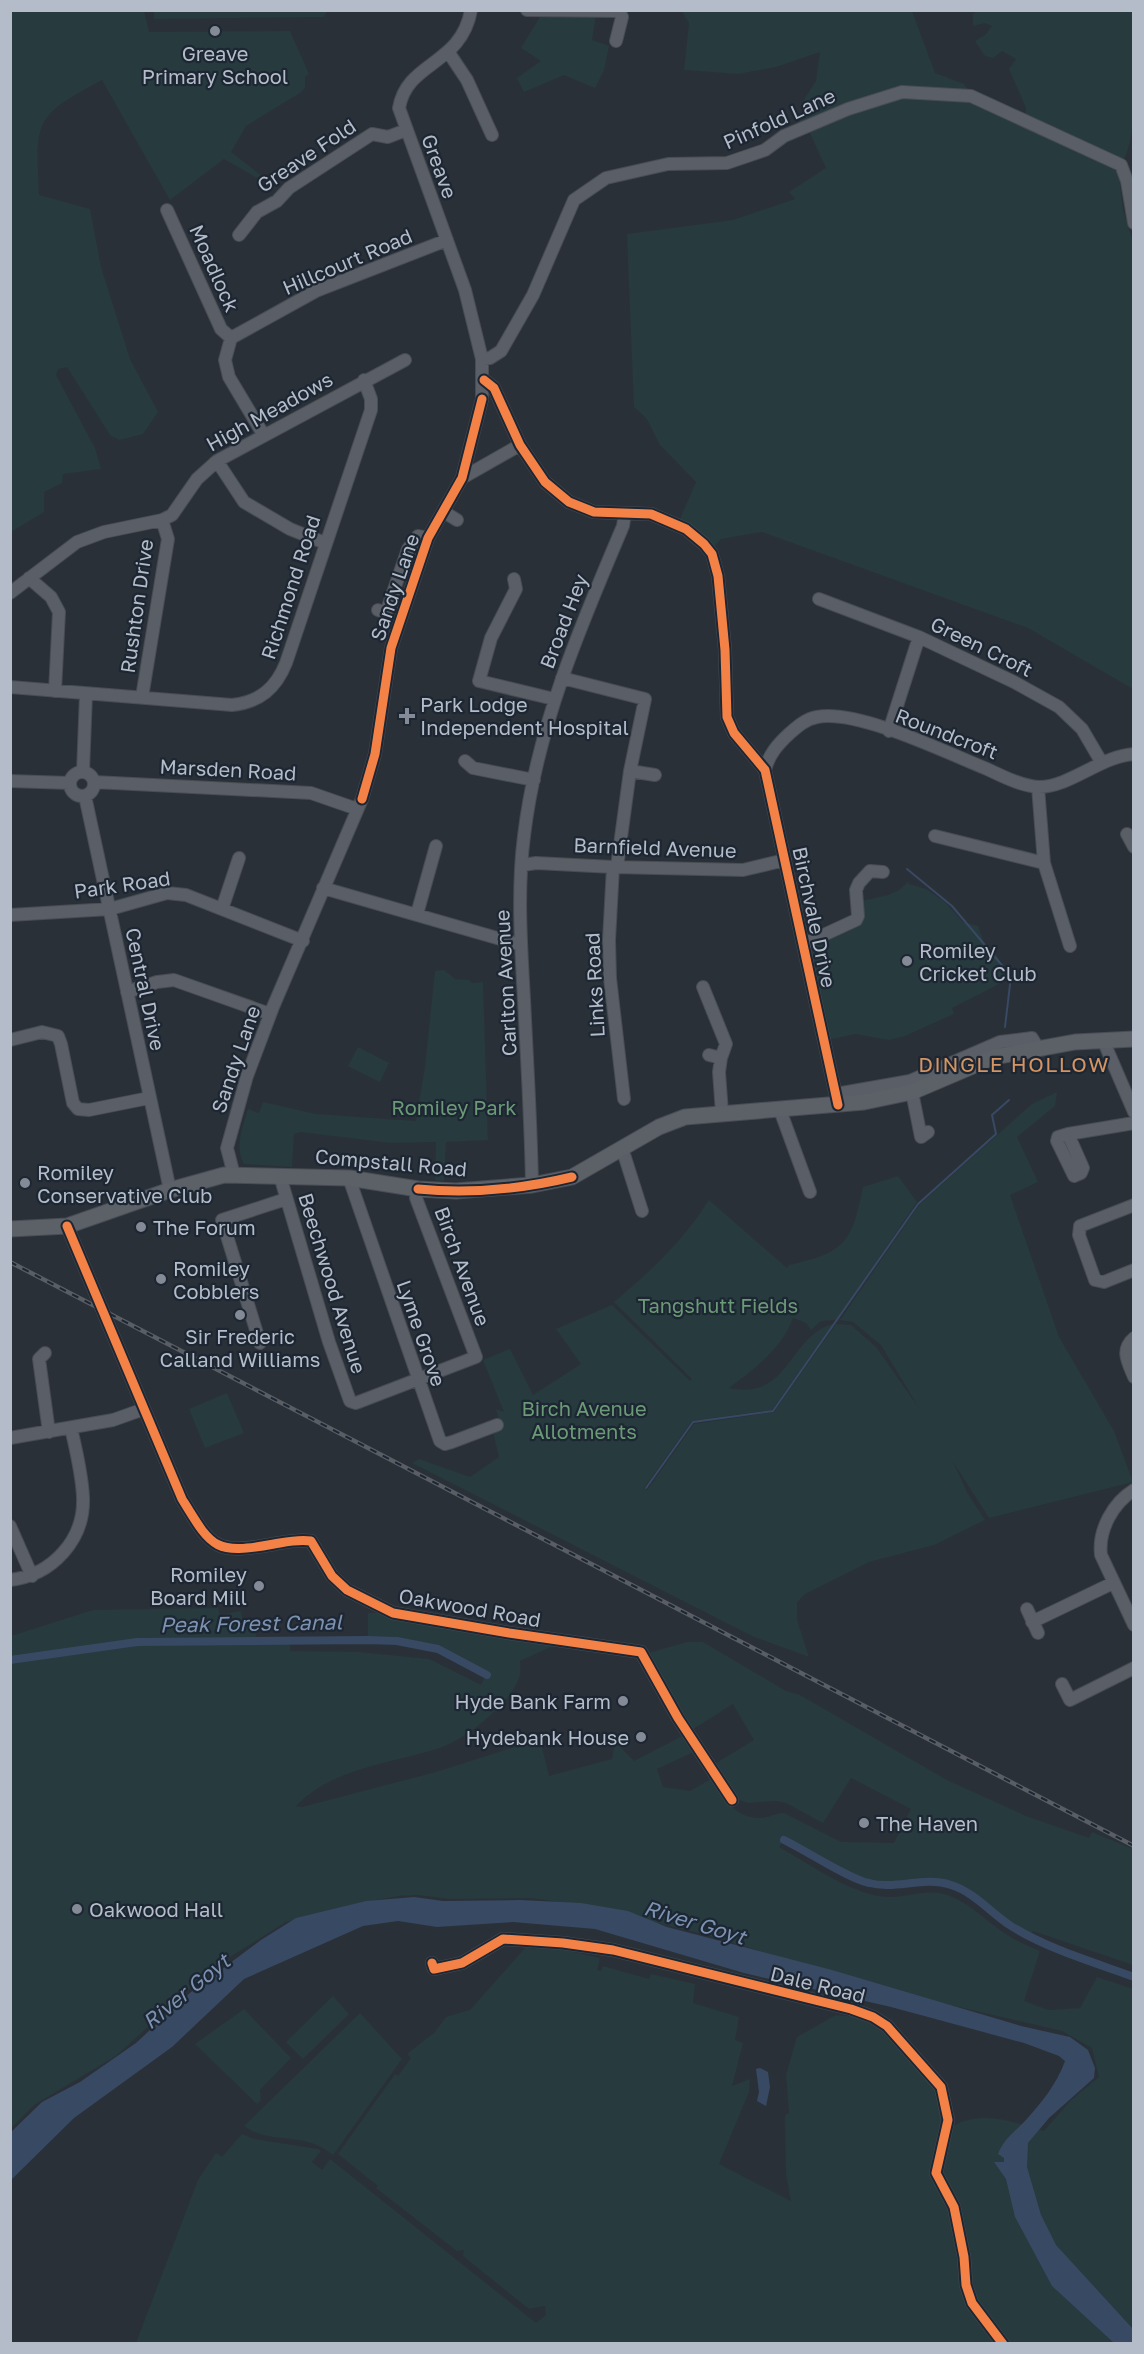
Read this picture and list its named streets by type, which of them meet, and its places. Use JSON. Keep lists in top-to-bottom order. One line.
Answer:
{"streets":{"main road":["Compstall Road"],"street":["Pinfold Lane","Greave Fold","Greave","Hillcourt Road","Moadlock","High Meadows","Richmond Road","Sandy Lane","Rushton Drive","Broad Hey","Green Croft","Roundcroft","Marsden Road","Barnfield Avenue","Park Road","Birchvale Drive","Carlton Avenue","Links Road","Central Drive","Birch Avenue","Beechwood Avenue","Lyme Grove","Oakwood Road","Dale Road"]},"crossings":[["Pinfold Lane","Greave"],["Pinfold Lane","Sandy Lane"],["Greave Fold","Greave"],["Greave","Hillcourt Road"],["Greave","Sandy Lane"],["Hillcourt Road","Moadlock"],["High Meadows","Richmond Road"],["High Meadows","Rushton Drive"],["Richmond Road","Rushton Drive"],["Sandy Lane","Marsden Road"],["Sandy Lane","Park Road"],["Sandy Lane","Compstall Road"],["Broad Hey","Birchvale Drive"],["Broad Hey","Carlton Avenue"],["Broad Hey","Links Road"],["Roundcroft","Birchvale Drive"],["Marsden Road","Central Drive"],["Barnfield Avenue","Birchvale Drive"],["Barnfield Avenue","Carlton Avenue"],["Barnfield Avenue","Links Road"],["Park Road","Central Drive"],["Birchvale Drive","Compstall Road"],["Carlton Avenue","Compstall Road"],["Central Drive","Compstall Road"],["Compstall Road","Birch Avenue"],["Compstall Road","Beechwood Avenue"],["Compstall Road","Lyme Grove"],["Compstall Road","Oakwood Road"],["Birch Avenue","Beechwood Avenue"],["Birch Avenue","Lyme Grove"],["Beechwood Avenue","Lyme Grove"]],"districts":["DINGLE HOLLOW"],"water":["Peak Forest Canal","River Goyt"],"parks":["Romiley Park","Tangshutt Fields","Birch Avenue Allotments"],"places":{"other":["Greave Primary School","Romiley Cricket Club","Romiley Conservative Club","The Forum","Romiley Cobblers","Sir Frederic Calland Williams","Romiley Board Mill","Hyde Bank Farm","Hydebank House","The Haven","Oakwood Hall"],"health":["Park Lodge Independent Hospital"]}}
